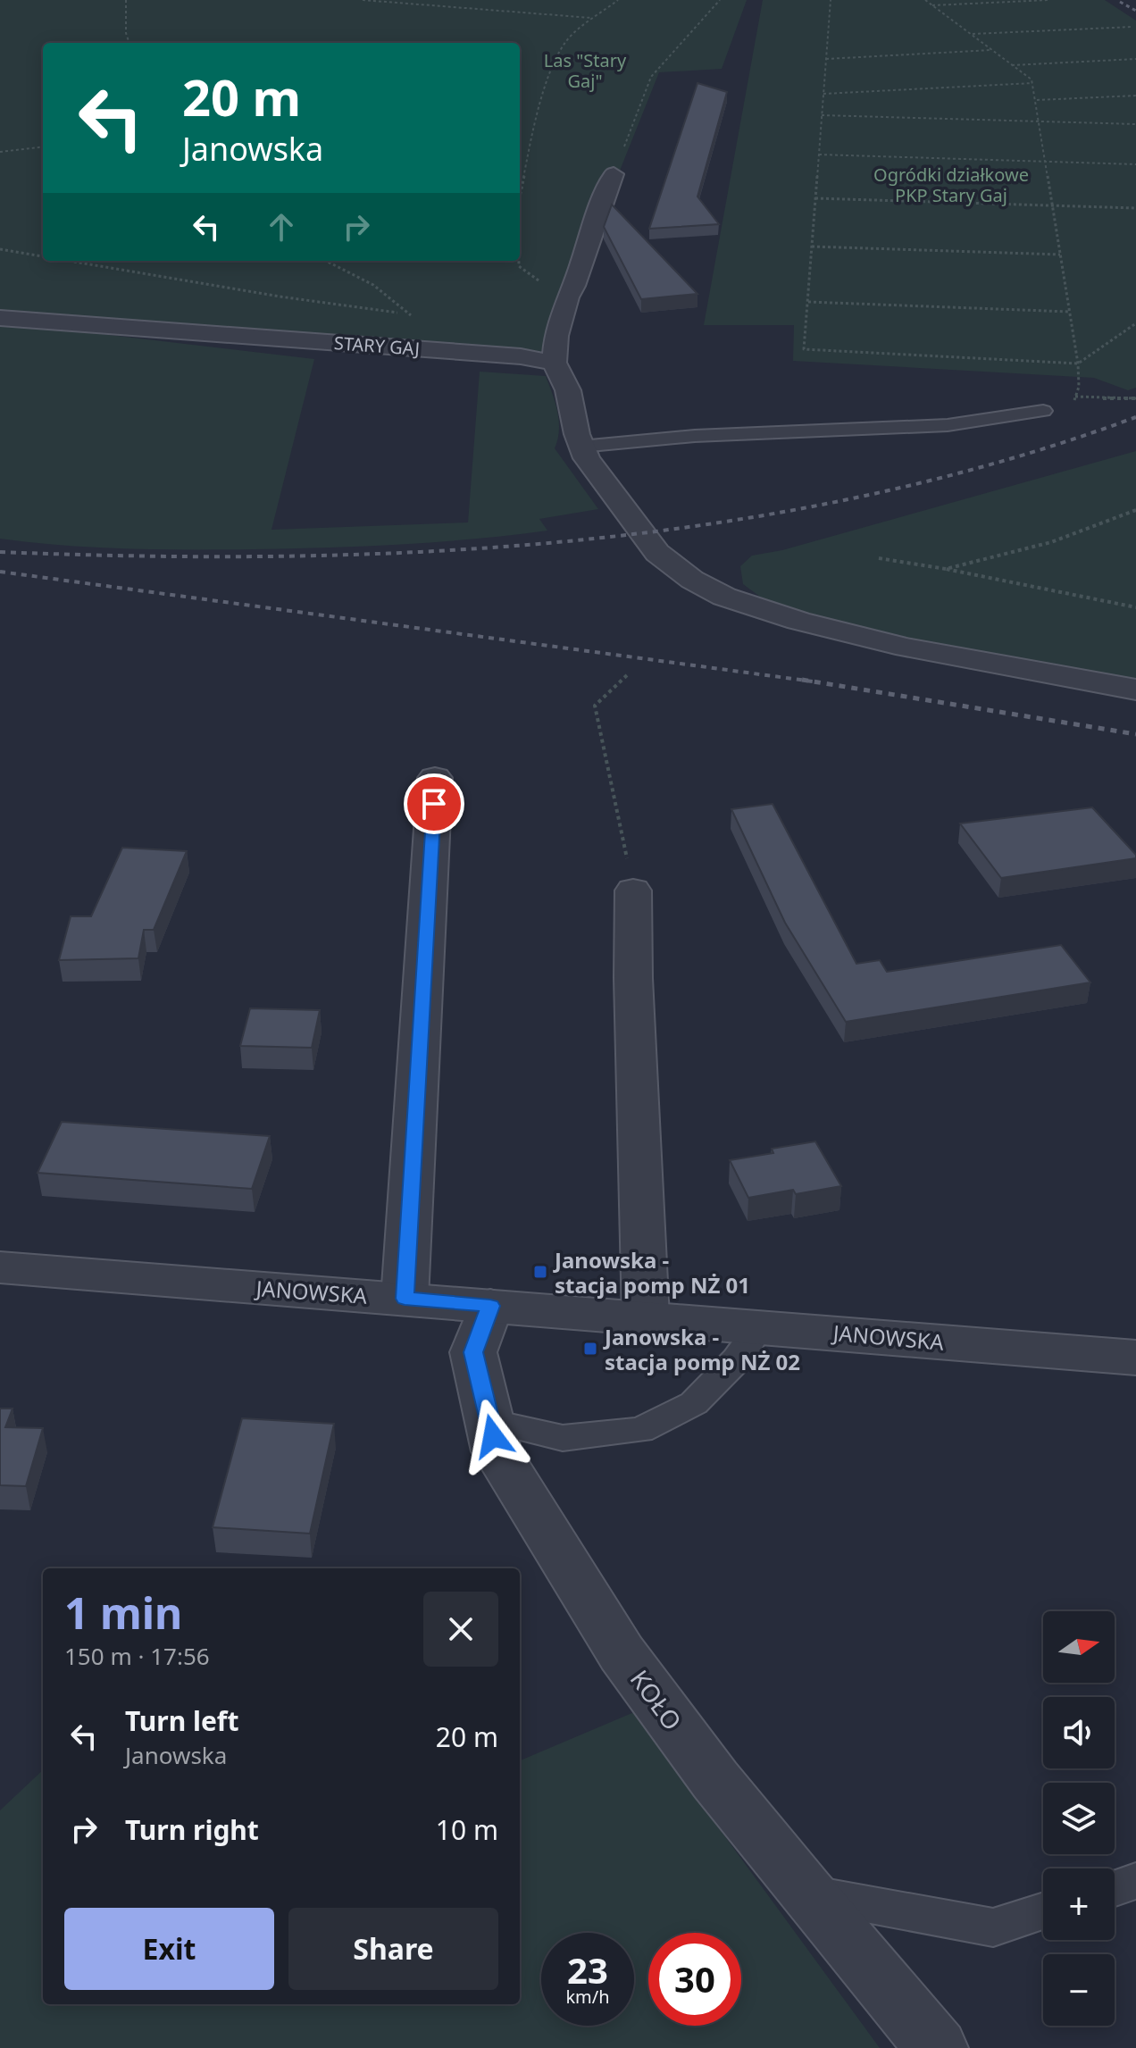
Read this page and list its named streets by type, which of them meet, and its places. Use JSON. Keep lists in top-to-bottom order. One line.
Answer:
{"streets":{"street":["STARY GAJ","JANOWSKA","KOŁO"]},"crossings":[["JANOWSKA","KOŁO"]],"parks":["Las \"Stary Gaj\"","Ogródki działkowe PKP Stary Gaj"],"places":{"transit":["Janowska - stacja pomp NŻ 01","Janowska - stacja pomp NŻ 02"]},"north":"right","page":{"turn":["20 m","Janowska"],"heading":["1 min","150 m · 17:56"],"map_buttons":["+","−"],"list":[{"name":"Turn left","note":"Janowska","value":"20 m"},{"name":"Turn right","value":"10 m"}],"buttons":["Exit","Share"],"speed":"23 km/h","limit":"30"}}
